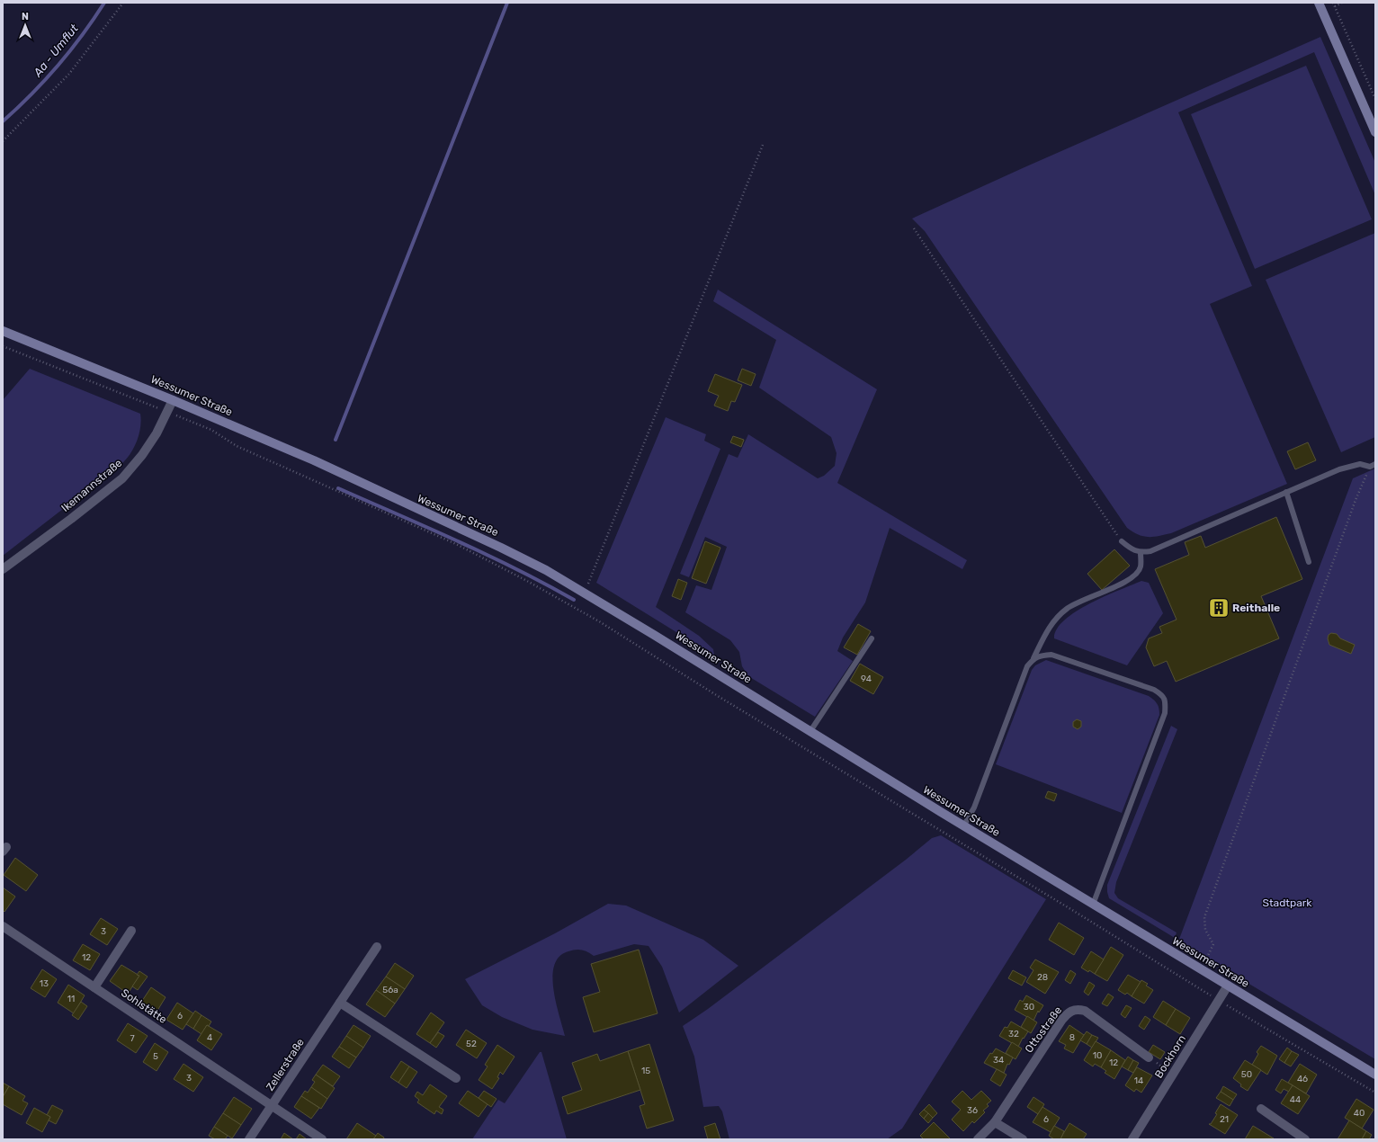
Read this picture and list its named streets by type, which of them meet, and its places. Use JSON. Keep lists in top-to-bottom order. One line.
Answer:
{"streets":{"main road":["Wessumer Straße"],"street":["Ikemannstraße","Sohlstätte","Ottostraße","Bockhorn","Zellerstraße"]},"crossings":[["Wessumer Straße","Ikemannstraße"],["Wessumer Straße","Bockhorn"],["Sohlstätte","Zellerstraße"]],"water":["Aa - Umflut"],"parks":["Stadtpark"],"places":{"building":["Reithalle"]},"house_numbers":["94","3","12","28","13","56a","11","30","6","32","4","8","7","52","10","5","34","12","15","50","3","46","14","44","36","40","6","21"],"north":"top"}
